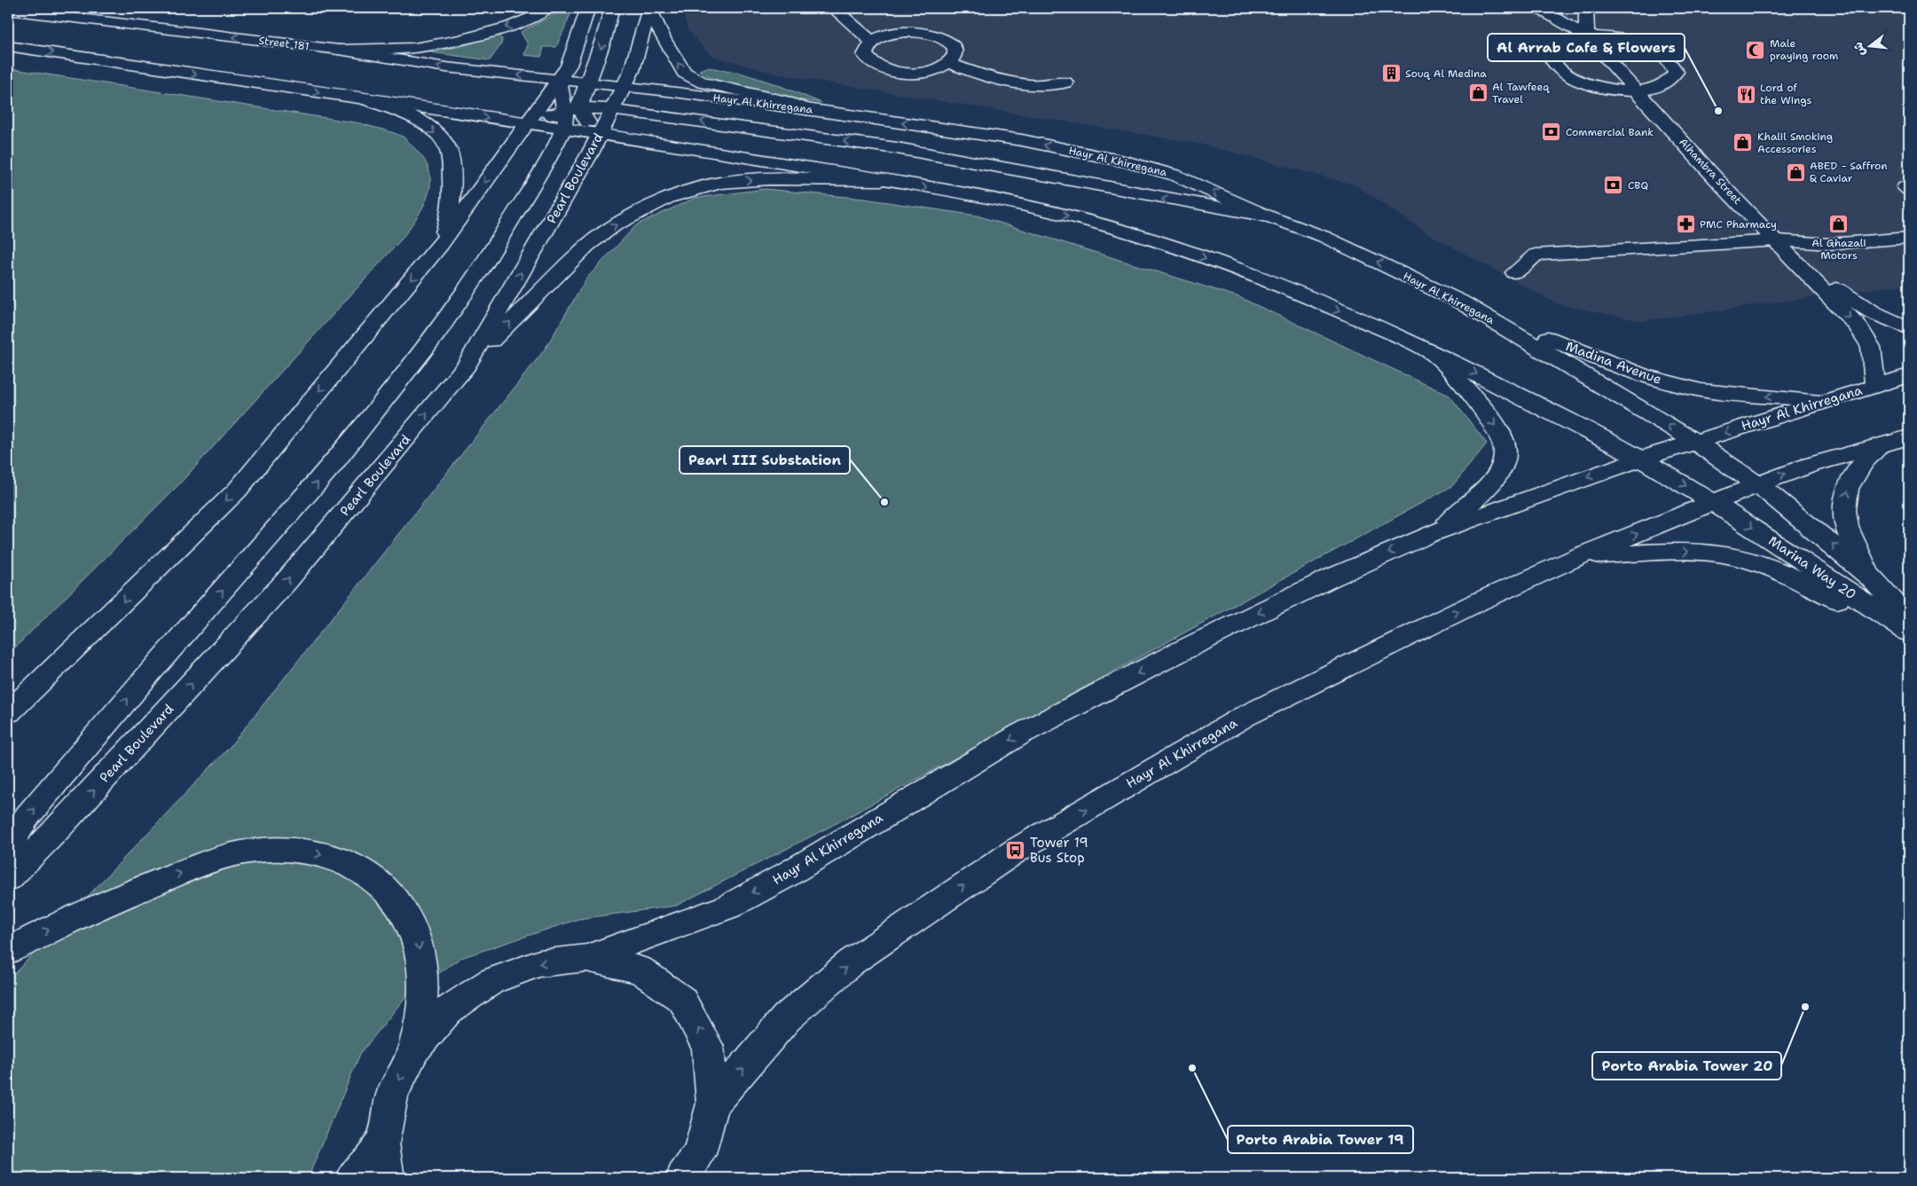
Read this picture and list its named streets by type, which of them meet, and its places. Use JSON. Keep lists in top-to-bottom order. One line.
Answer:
{"streets":{"street":["Street 181","Hayr Al Khirregana","Alhambra Street","Pearl Boulevard","Madina Avenue","Marina Way 20"]},"crossings":[["Street 181","Hayr Al Khirregana"],["Hayr Al Khirregana","Alhambra Street"],["Hayr Al Khirregana","Pearl Boulevard"],["Hayr Al Khirregana","Madina Avenue"],["Hayr Al Khirregana","Marina Way 20"]],"places":{"mosque":["Male praying room"],"building":["Souq Al Medina"],"shop":["Al Tawfeeq Travel","Khalil Smoking Accessories","ABED - Saffron & Caviar","Al Ghazali Motors"],"restaurant":["Lord of the Wings"],"other":["Al Arrab Cafe & Flowers","Pearl III Substation","Porto Arabia Tower 20","Porto Arabia Tower 19"],"bank":["Commercial Bank","CBQ"],"pharmacy":["PMC Pharmacy"],"bus stop":["Tower 19 Bus Stop"]},"north":"left"}
